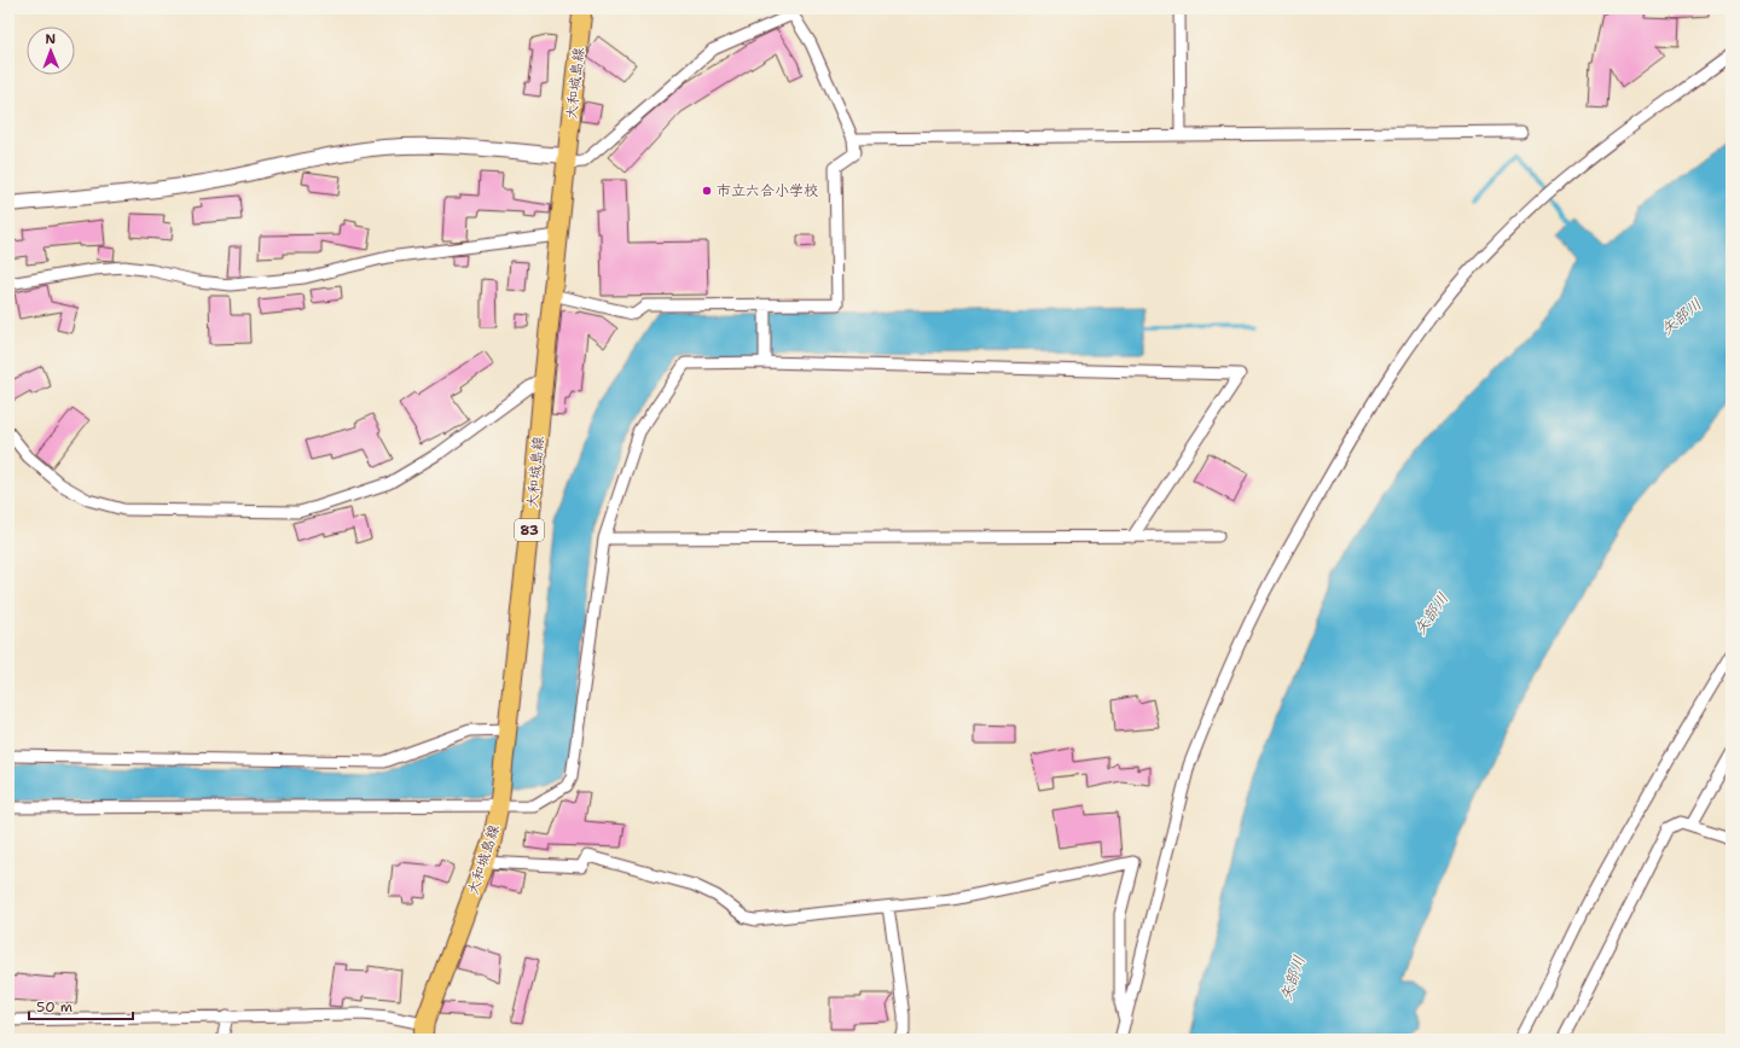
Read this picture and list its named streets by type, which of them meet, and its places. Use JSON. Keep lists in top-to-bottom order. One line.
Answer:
{"streets":{"main road":["大和城島線","83"]},"water":["矢部川"],"places":["市立六合小学校"],"scale_bar":"50 m","north":"top"}
